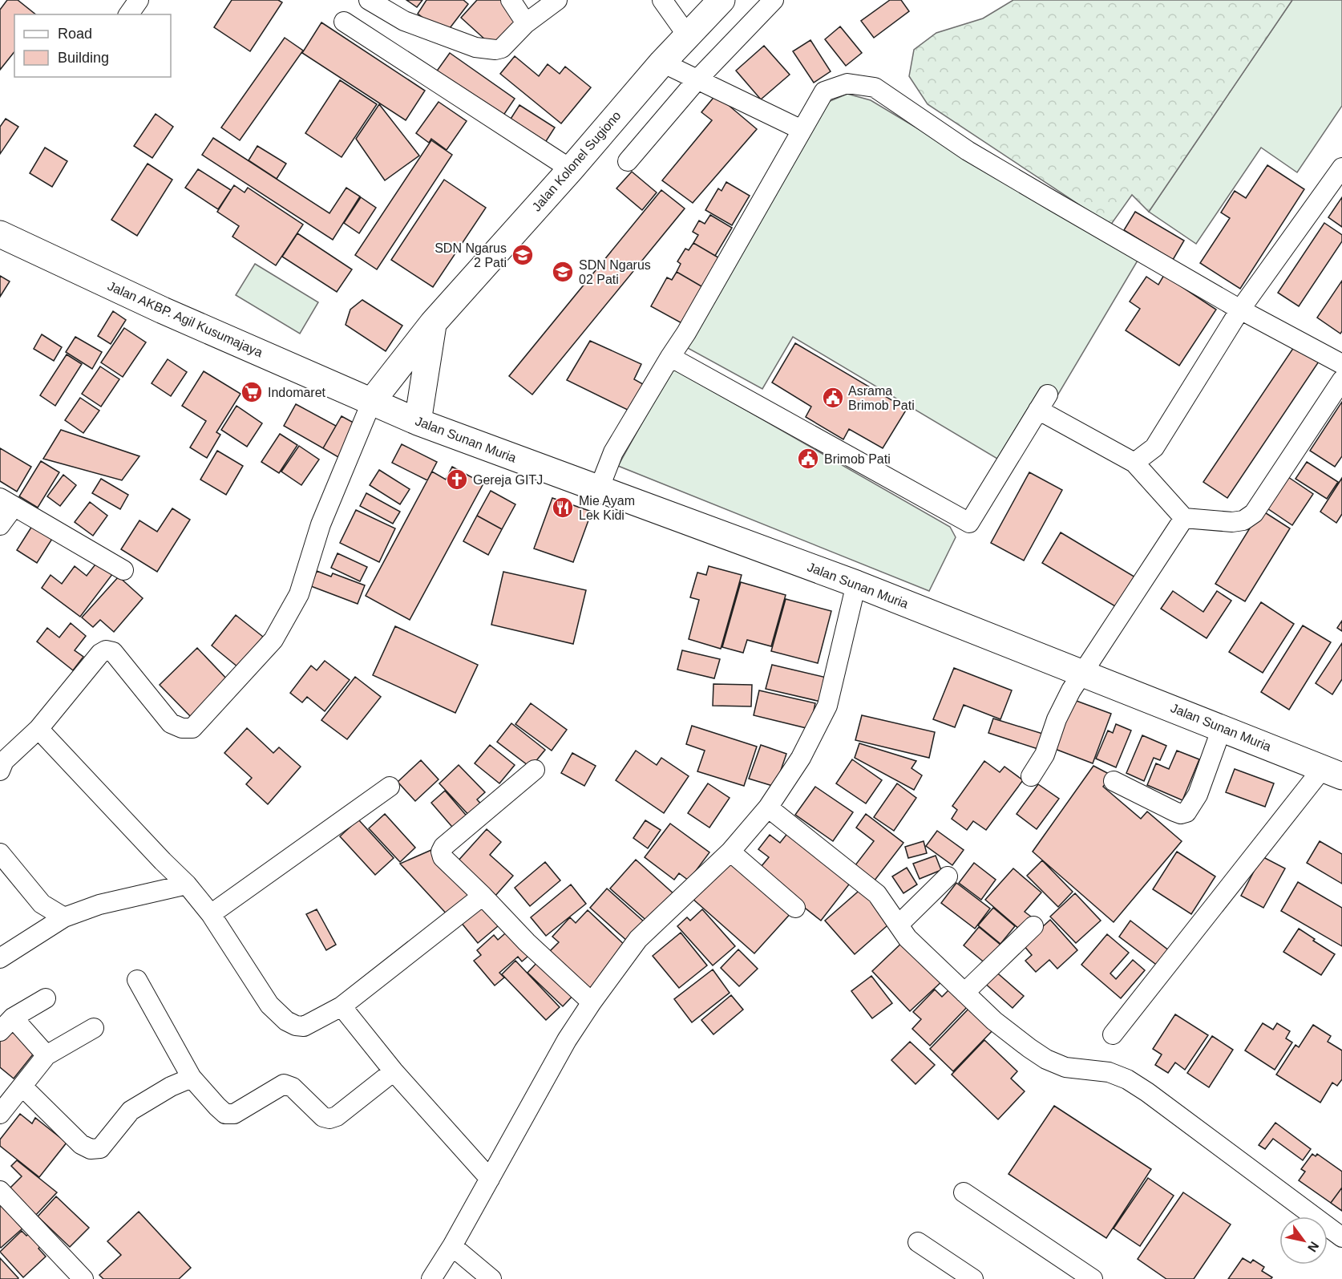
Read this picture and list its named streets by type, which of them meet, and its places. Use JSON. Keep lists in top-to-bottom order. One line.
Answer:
{"streets":{"main road":["Jalan Kolonel Sugiono","Jalan AKBP. Agil Kusumajaya","Jalan Sunan Muria"]},"crossings":[["Jalan Kolonel Sugiono","Jalan AKBP. Agil Kusumajaya"],["Jalan Kolonel Sugiono","Jalan Sunan Muria"],["Jalan AKBP. Agil Kusumajaya","Jalan Sunan Muria"]],"places":{"school or university":["SDN Ngarus 2 Pati","SDN Ngarus 02 Pati"],"supermarket":["Indomaret"],"public building":["Asrama Brimob Pati","Brimob Pati"],"church":["Gereja GITJ"],"restaurant":["Mie Ayam Lek Kidi"]},"legend":["Road","Building"],"north":"bottom right"}
